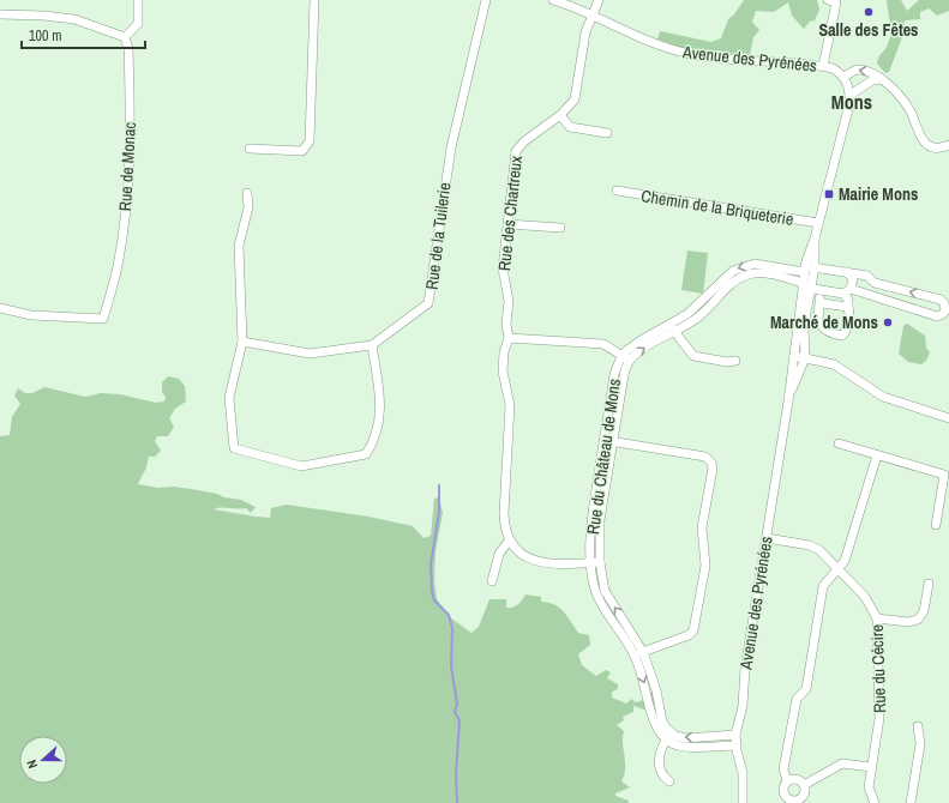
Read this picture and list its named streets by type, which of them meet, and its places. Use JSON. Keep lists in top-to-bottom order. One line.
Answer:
{"streets":{"street":["Avenue des Pyrénées","Rue de Monac","Chemin de la Briqueterie","Rue des Chartreux","Rue de la Tuilerie","Rue du Château de Mons","Rue du Cécire"]},"crossings":[["Avenue des Pyrénées","Chemin de la Briqueterie"],["Avenue des Pyrénées","Rue des Chartreux"],["Avenue des Pyrénées","Rue du Château de Mons"],["Avenue des Pyrénées","Rue du Cécire"],["Rue des Chartreux","Rue du Château de Mons"]],"districts":["Mons"],"places":{"other":["Salle des Fêtes","Marché de Mons"],"transit":["Mairie Mons"]},"scale_bar":"100 m","north":"left"}
